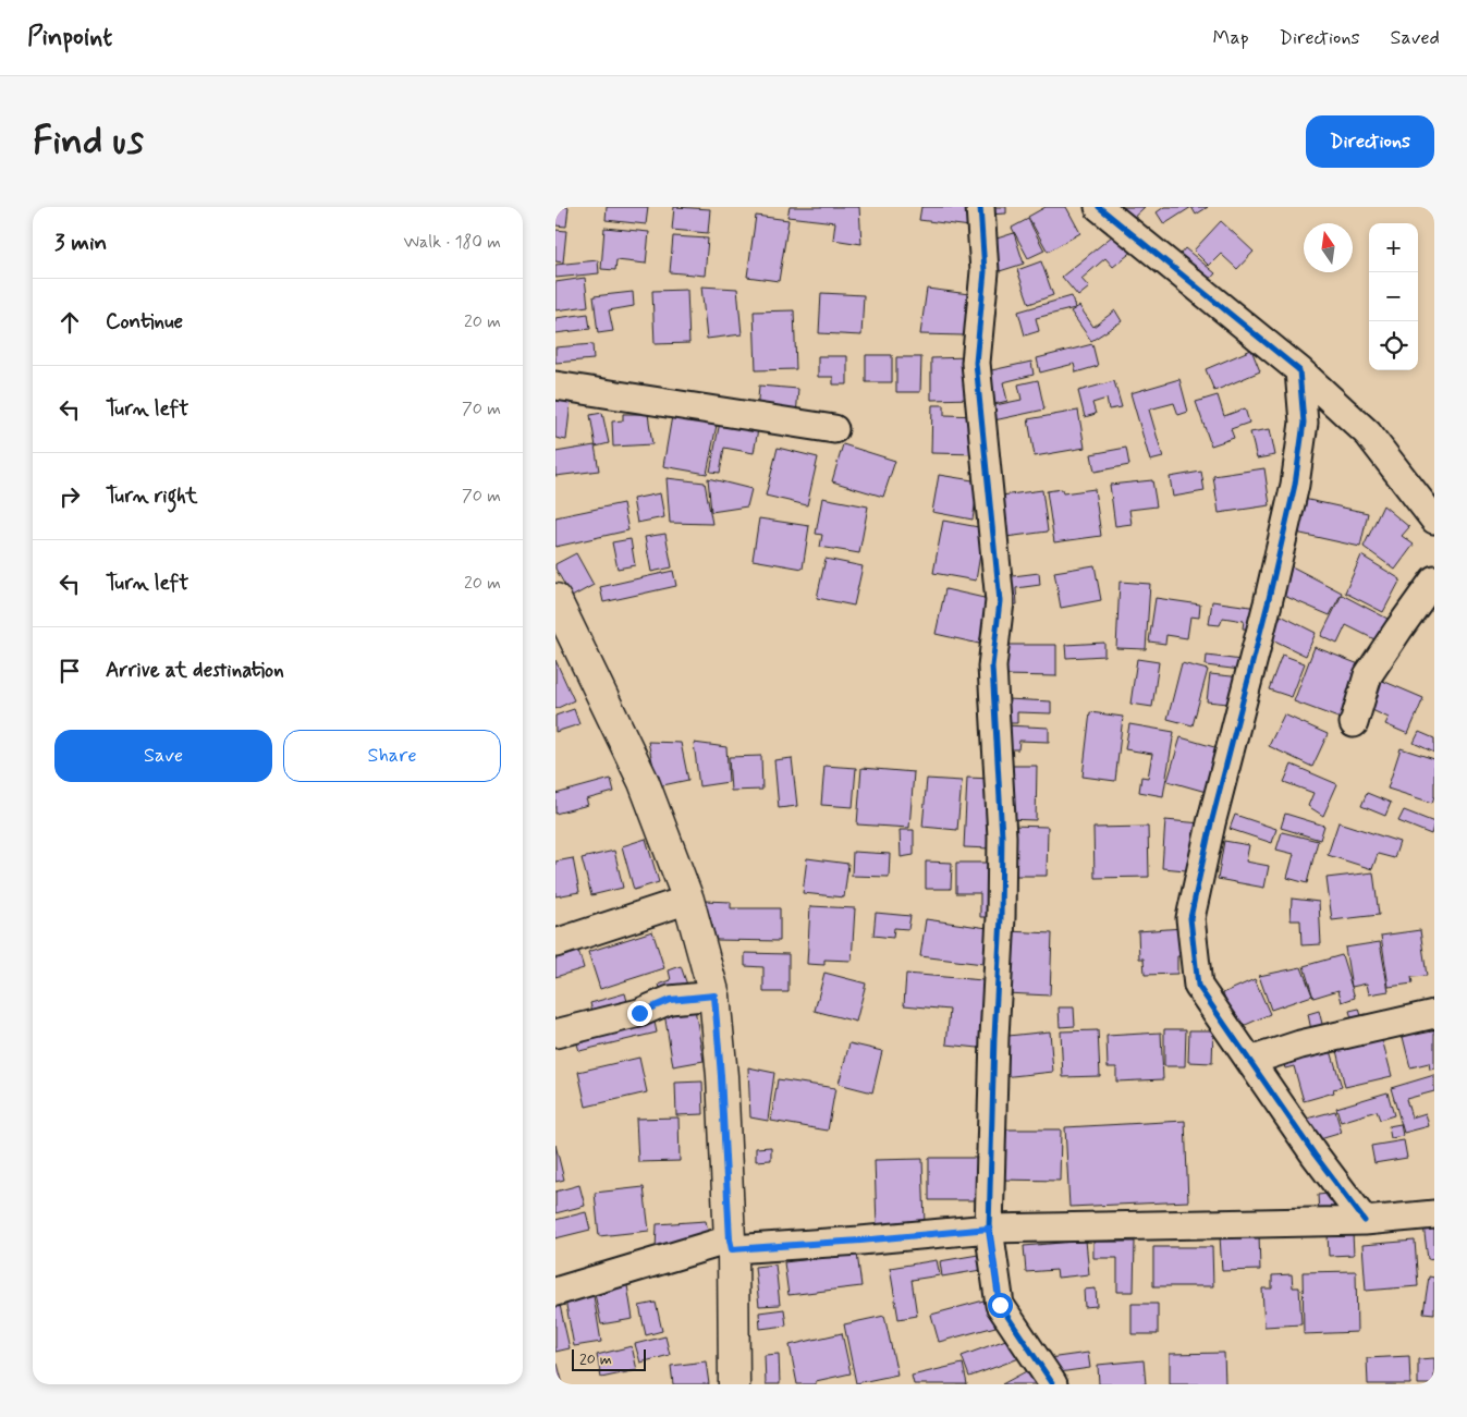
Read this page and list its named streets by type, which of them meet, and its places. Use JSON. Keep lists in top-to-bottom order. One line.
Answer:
{"scale_bar":"20 m","north":"top","page":{"header":"Pinpoint","nav":["Map","Directions","Saved"],"buttons":["Directions",["Save","Share"]],"title":"Find us","heading":["3 min","Walk · 180 m"],"map_buttons":["+","−"],"list":[["Continue","20 m"],["Turn left","70 m"],["Turn right","70 m"],["Turn left","20 m"],"Arrive at destination"],"scale":"20 m"}}
